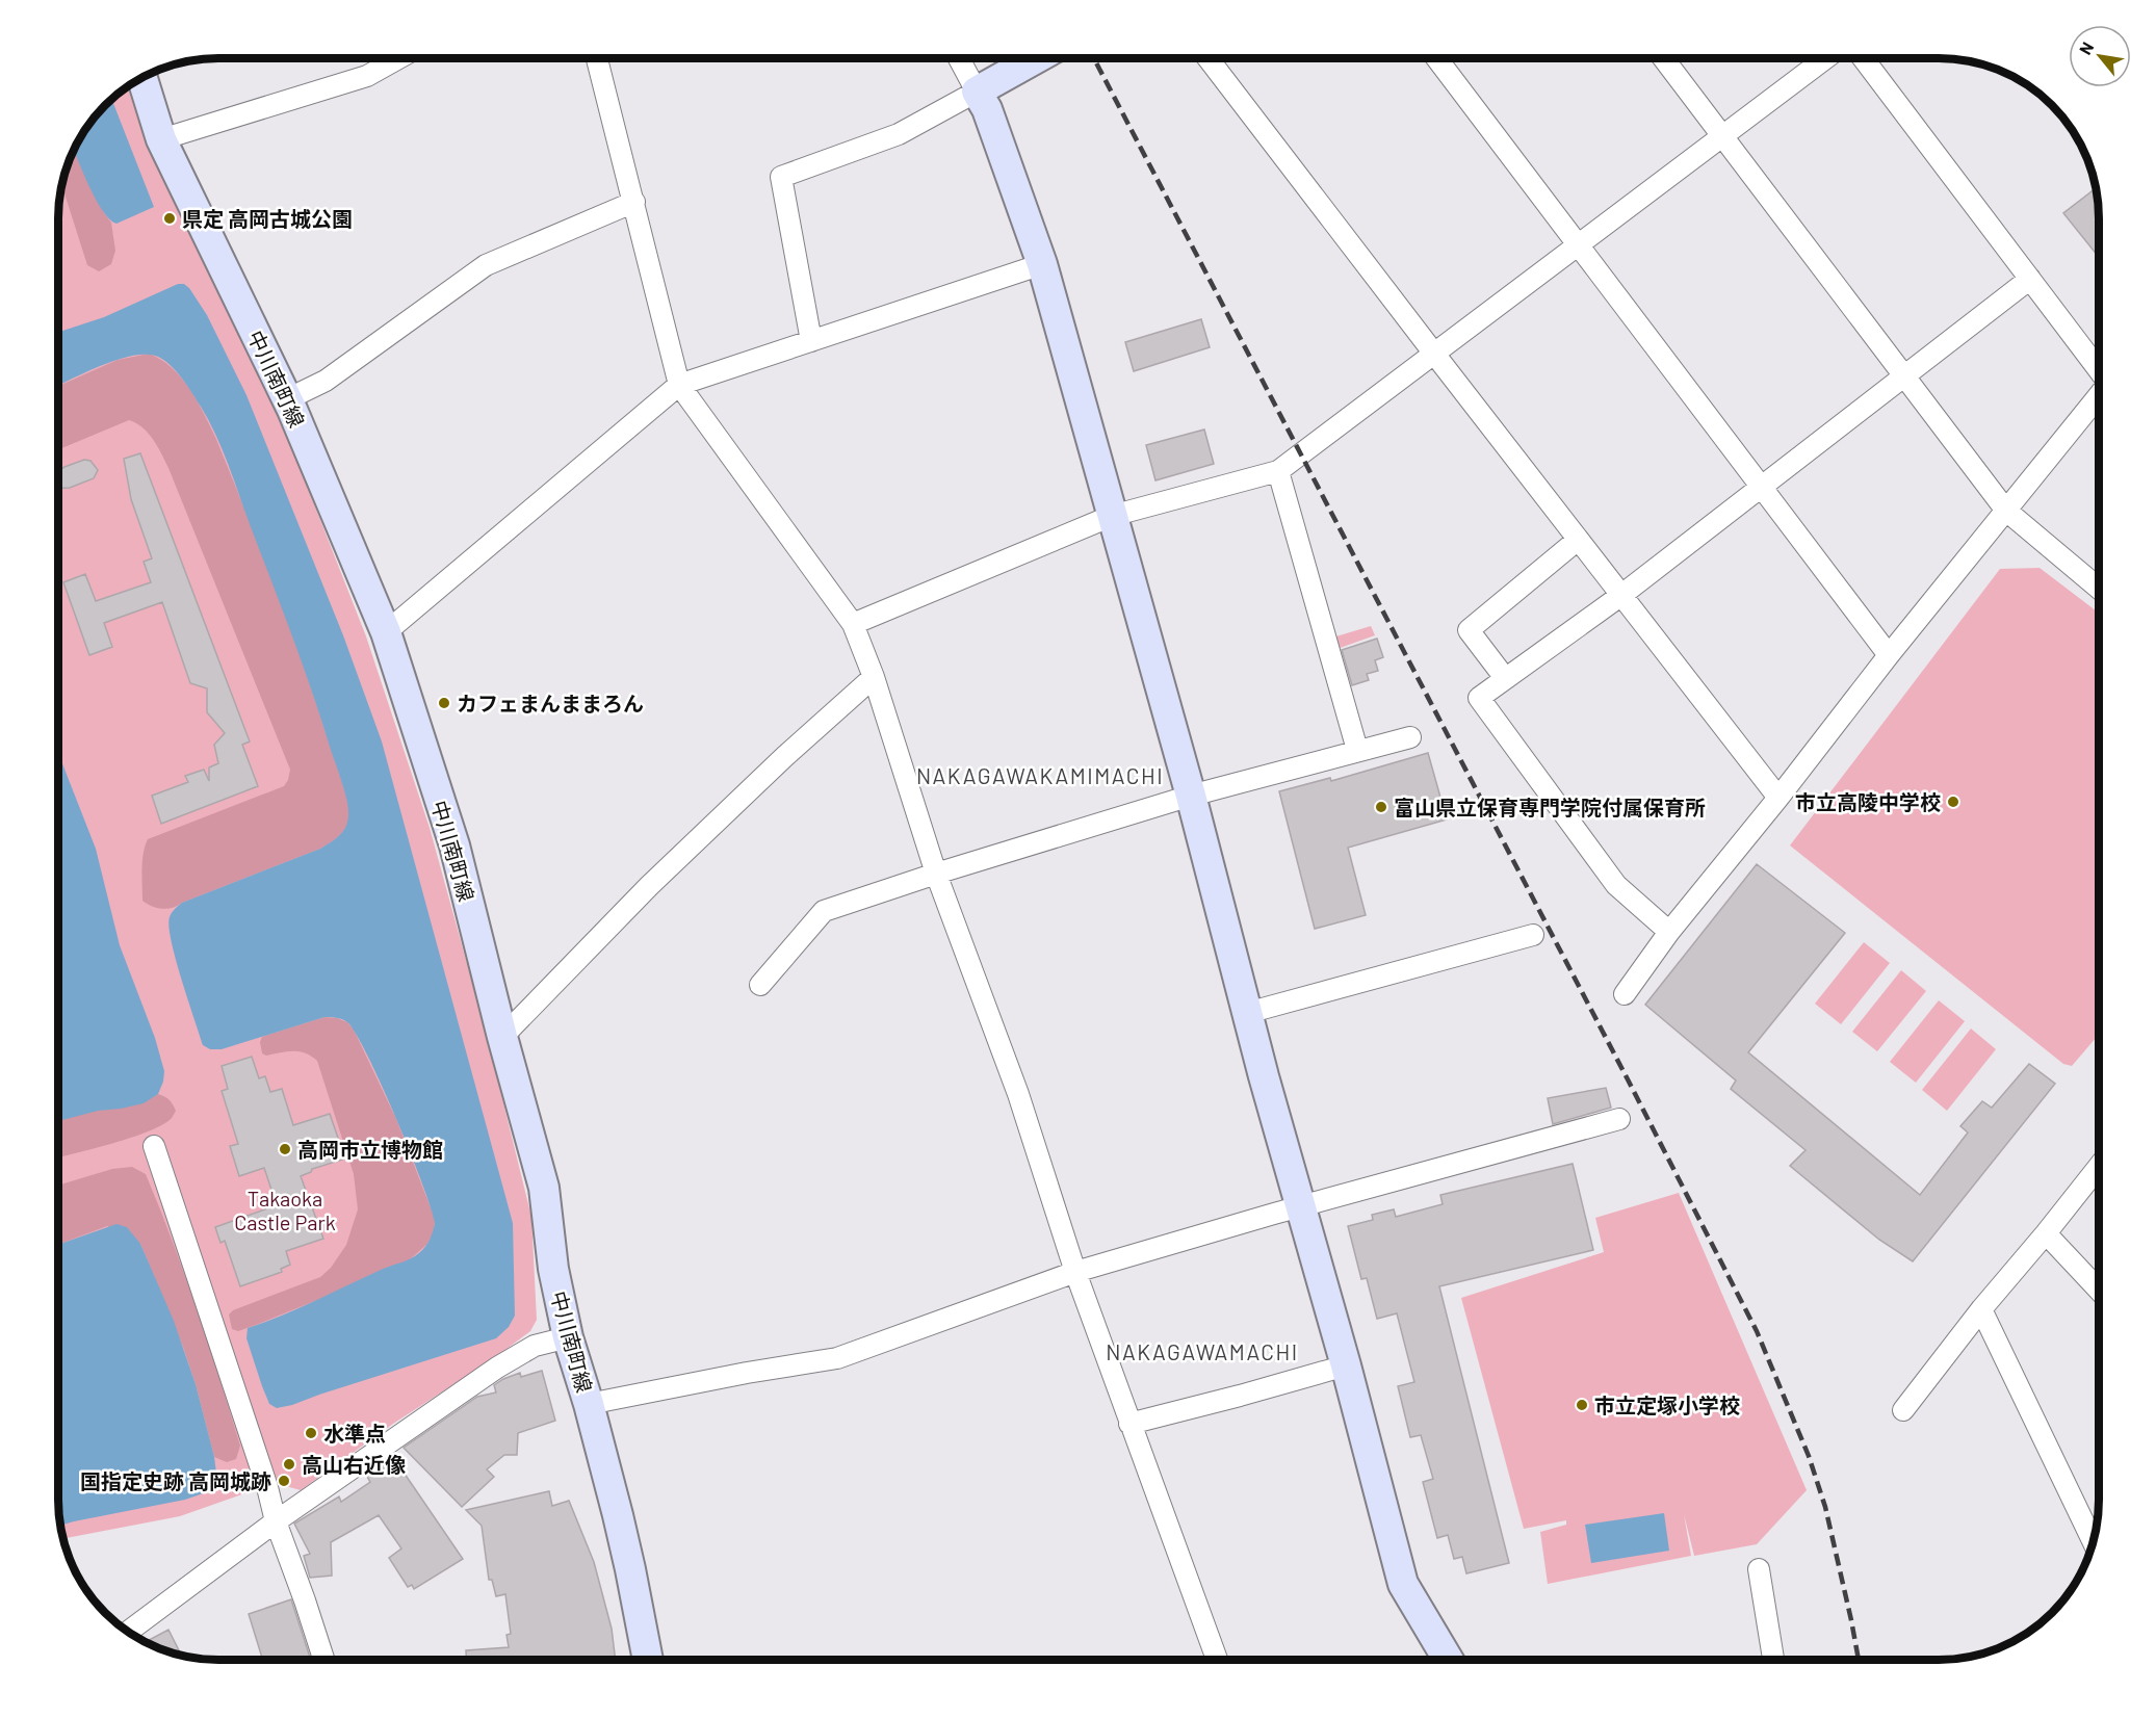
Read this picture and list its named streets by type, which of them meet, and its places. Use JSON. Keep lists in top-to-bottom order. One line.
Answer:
{"streets":{"street":["中川南町線"]},"districts":["NAKAGAWAKAMIMACHI","NAKAGAWAMACHI"],"parks":["Takaoka Castle Park"],"places":["県定 高岡古城公園","カフェまんままろん","市立高陵中学校","富山県立保育専門学院付属保育所","高岡市立博物館","市立定塚小学校","水準点","高山右近像","国指定史跡 高岡城跡"],"north":"top left"}
